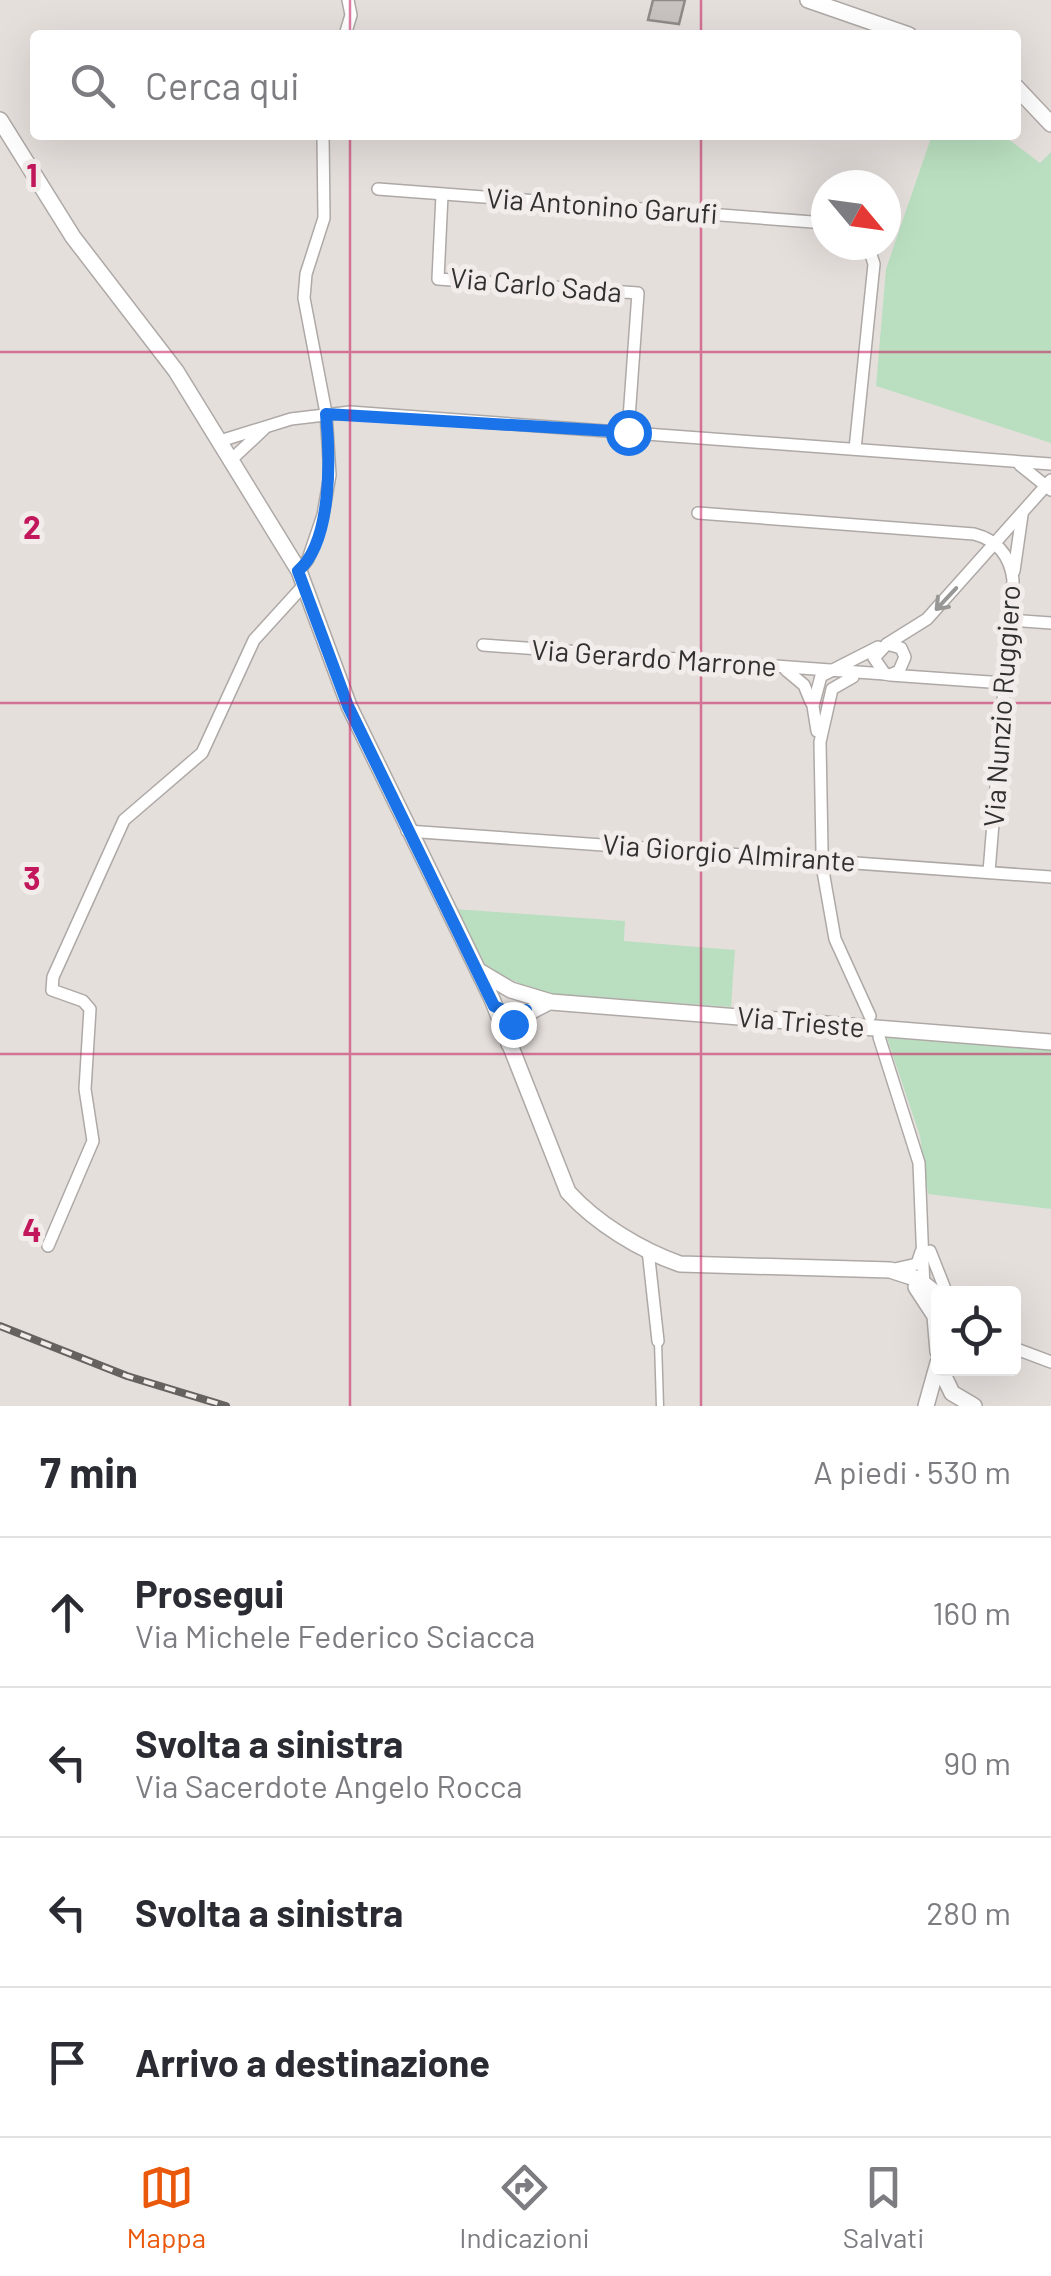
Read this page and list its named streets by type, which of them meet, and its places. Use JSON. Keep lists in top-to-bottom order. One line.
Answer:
{"streets":{"street":["Via Antonino Garufi","Via Carlo Sada","Via Gerardo Marrone","Via Nunzio Ruggiero","Via Giorgio Almirante","Via Trieste"]},"crossings":[["Via Antonino Garufi","Via Carlo Sada"],["Via Gerardo Marrone","Via Nunzio Ruggiero"],["Via Nunzio Ruggiero","Via Giorgio Almirante"]],"north":"bottom right","page":{"search":"Cerca qui","heading":["7 min","A piedi · 530 m"],"list":[["Prosegui","Via Michele Federico Sciacca","160 m"],["Svolta a sinistra","Via Sacerdote Angelo Rocca","90 m"],["Svolta a sinistra","280 m"],"Arrivo a destinazione"],"nav":["Mappa","Indicazioni","Salvati"]},"grid":{"rows":["1","2","3","4"]}}
